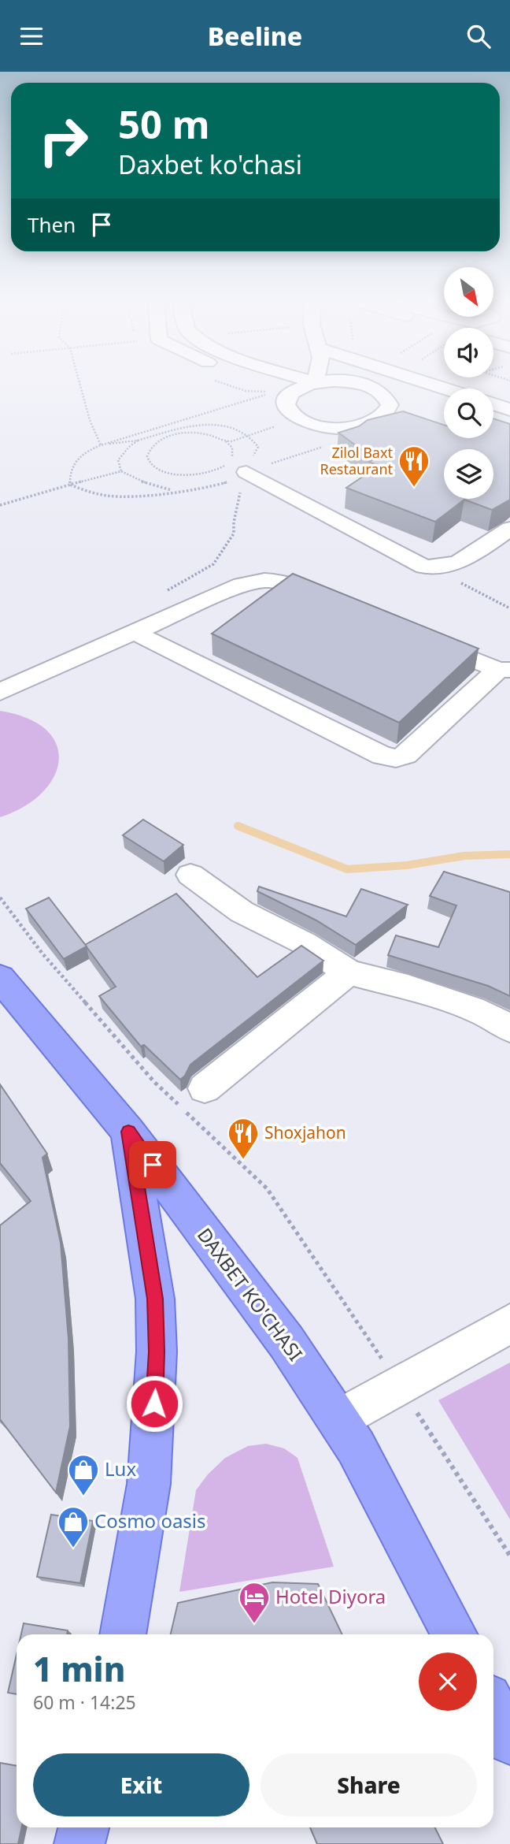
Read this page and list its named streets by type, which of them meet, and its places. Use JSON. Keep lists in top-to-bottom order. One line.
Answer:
{"streets":{"main road":["DAXBET KO'CHASI"]},"places":{"restaurant":["Zilol Baxt Restaurant","Shoxjahon"],"shop":["Lux","Cosmo oasis"],"hotel":["Hotel Diyora"]},"north":"bottom right","page":{"header":"Beeline","turn":["50 m","Daxbet ko'chasi"],"then":"Then","heading":["1 min","60 m · 14:25"],"buttons":["Exit","Share"]}}
